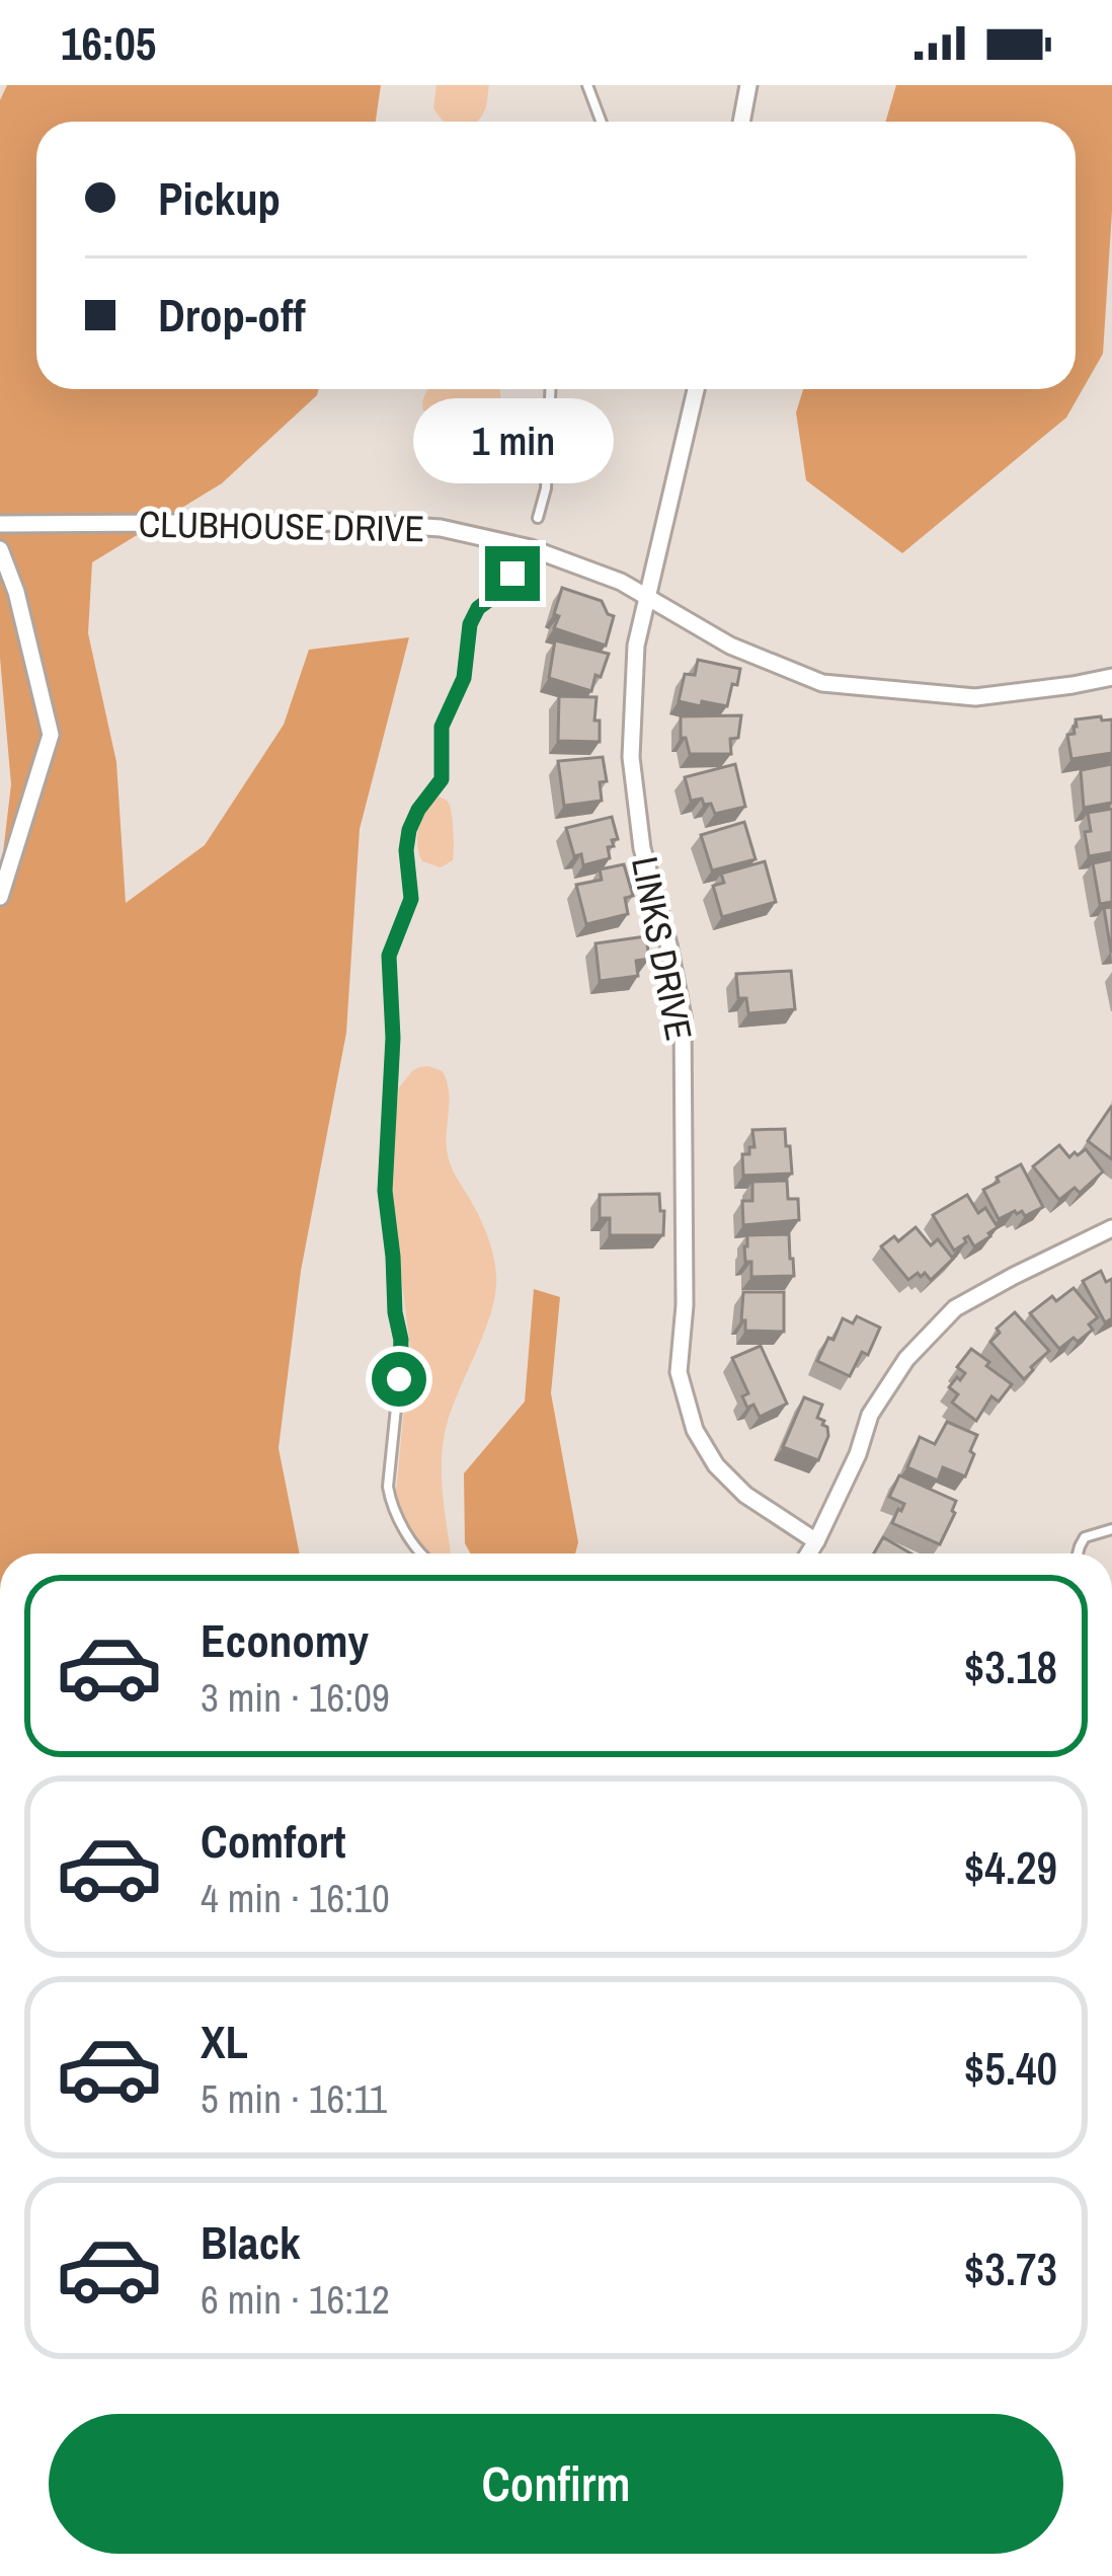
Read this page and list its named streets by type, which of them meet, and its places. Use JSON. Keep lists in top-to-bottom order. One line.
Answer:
{"streets":{"street":["CLUBHOUSE DRIVE","LINKS DRIVE"]},"crossings":[["CLUBHOUSE DRIVE","LINKS DRIVE"]],"page":{"status":"16:05","banner":["Pickup","Drop-off"],"bubble":"1 min","list":[{"name":"Economy","note":"3 min · 16:09","value":"$3.18"},{"name":"Comfort","note":"4 min · 16:10","value":"$4.29"},{"name":"XL","note":"5 min · 16:11","value":"$5.40"},{"name":"Black","note":"6 min · 16:12","value":"$3.73"}],"buttons":"Confirm"}}
